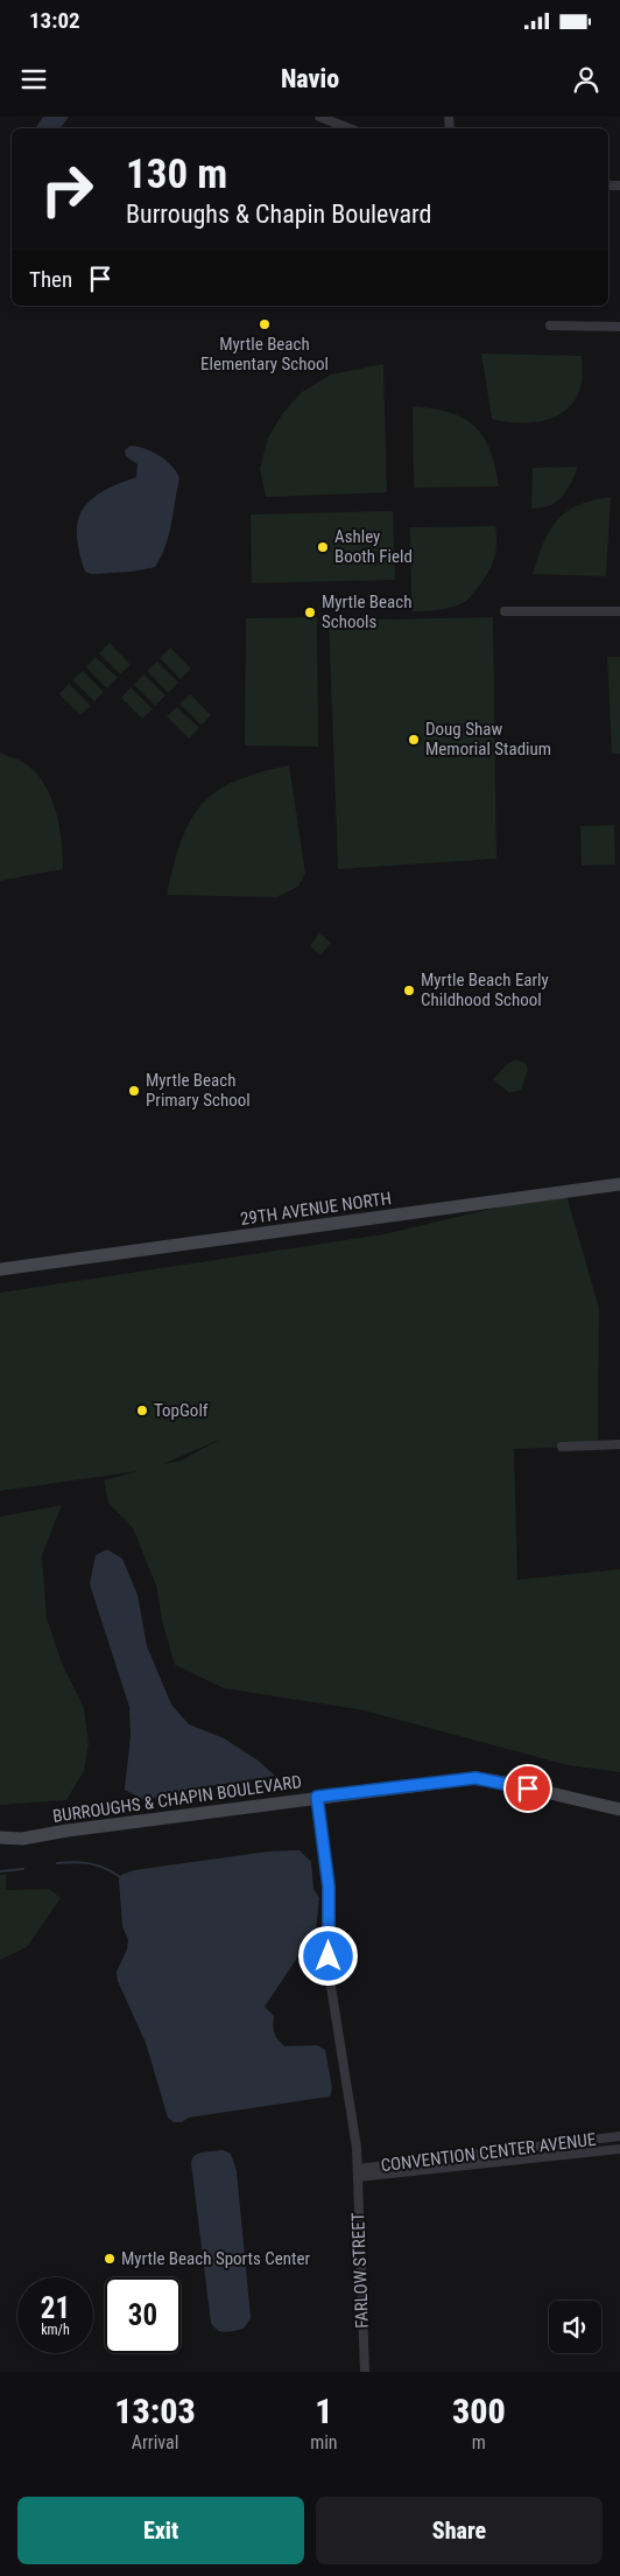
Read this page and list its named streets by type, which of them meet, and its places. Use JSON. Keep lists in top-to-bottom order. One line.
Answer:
{"streets":{"street":["29TH AVENUE NORTH","BURROUGHS & CHAPIN BOULEVARD","CONVENTION CENTER AVENUE","FARLOW STREET"]},"crossings":[["BURROUGHS & CHAPIN BOULEVARD","FARLOW STREET"],["CONVENTION CENTER AVENUE","FARLOW STREET"]],"places":["Myrtle Beach Elementary School","Ashley Booth Field","Myrtle Beach Schools","Doug Shaw Memorial Stadium","Myrtle Beach Early Childhood School","Myrtle Beach Primary School","TopGolf","Myrtle Beach Sports Center"],"page":{"status":"13:02","header":"Navio","turn":["130 m","Burroughs & Chapin Boulevard"],"then":"Then","speed":"21 km/h","limit":"30","eta":["13:03","Arrival","1","min","300","m"],"buttons":["Exit","Share"]}}
